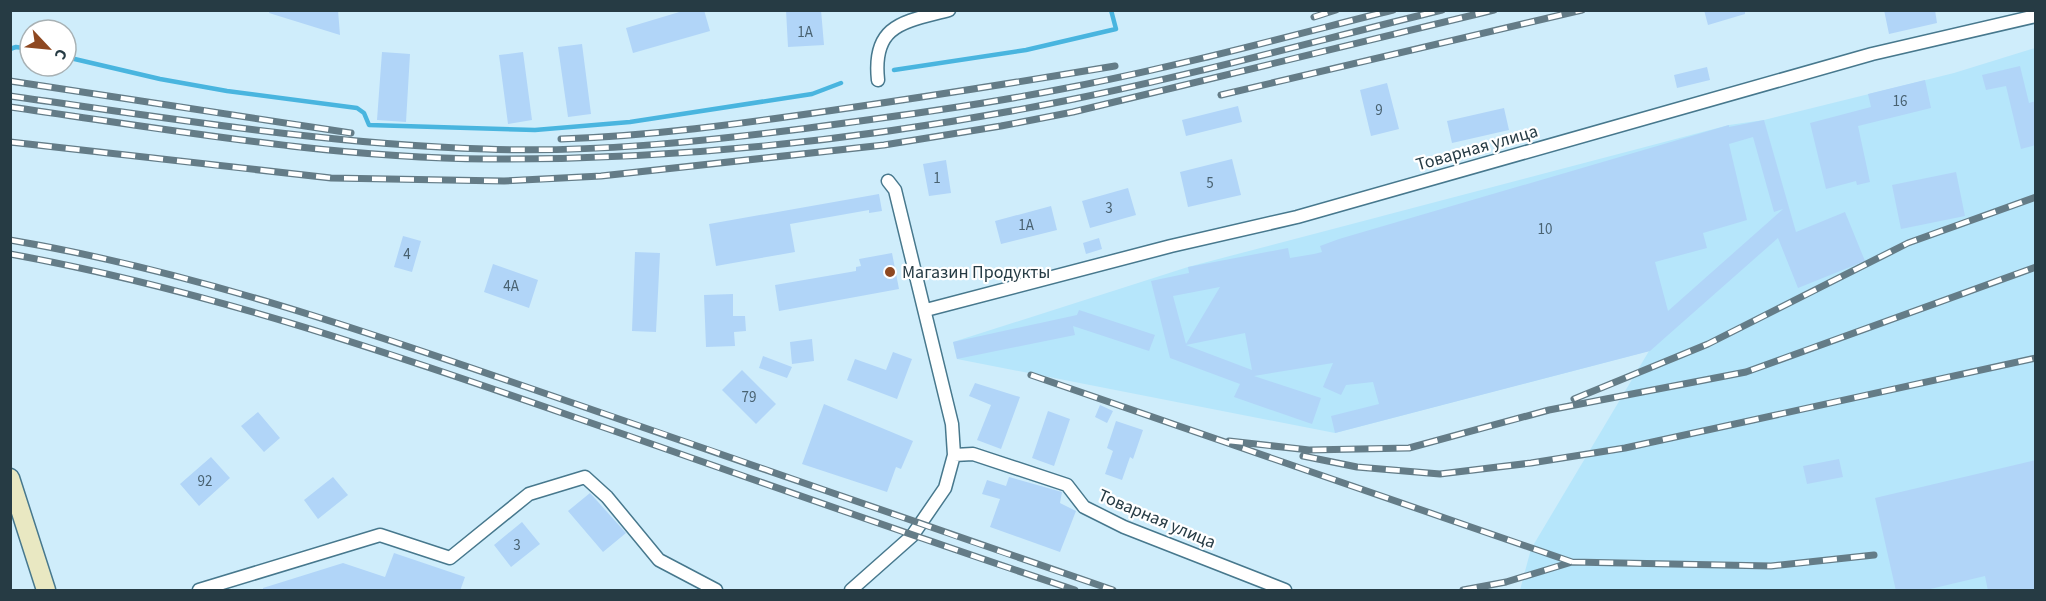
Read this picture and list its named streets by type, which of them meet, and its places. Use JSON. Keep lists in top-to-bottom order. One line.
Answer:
{"streets":{"street":["Товарная улица"]},"places":["Магазин Продукты"],"house_numbers":["1А","16","9","1","5","3","1А","10","4","4А","79","92","3"],"north":"bottom right"}
